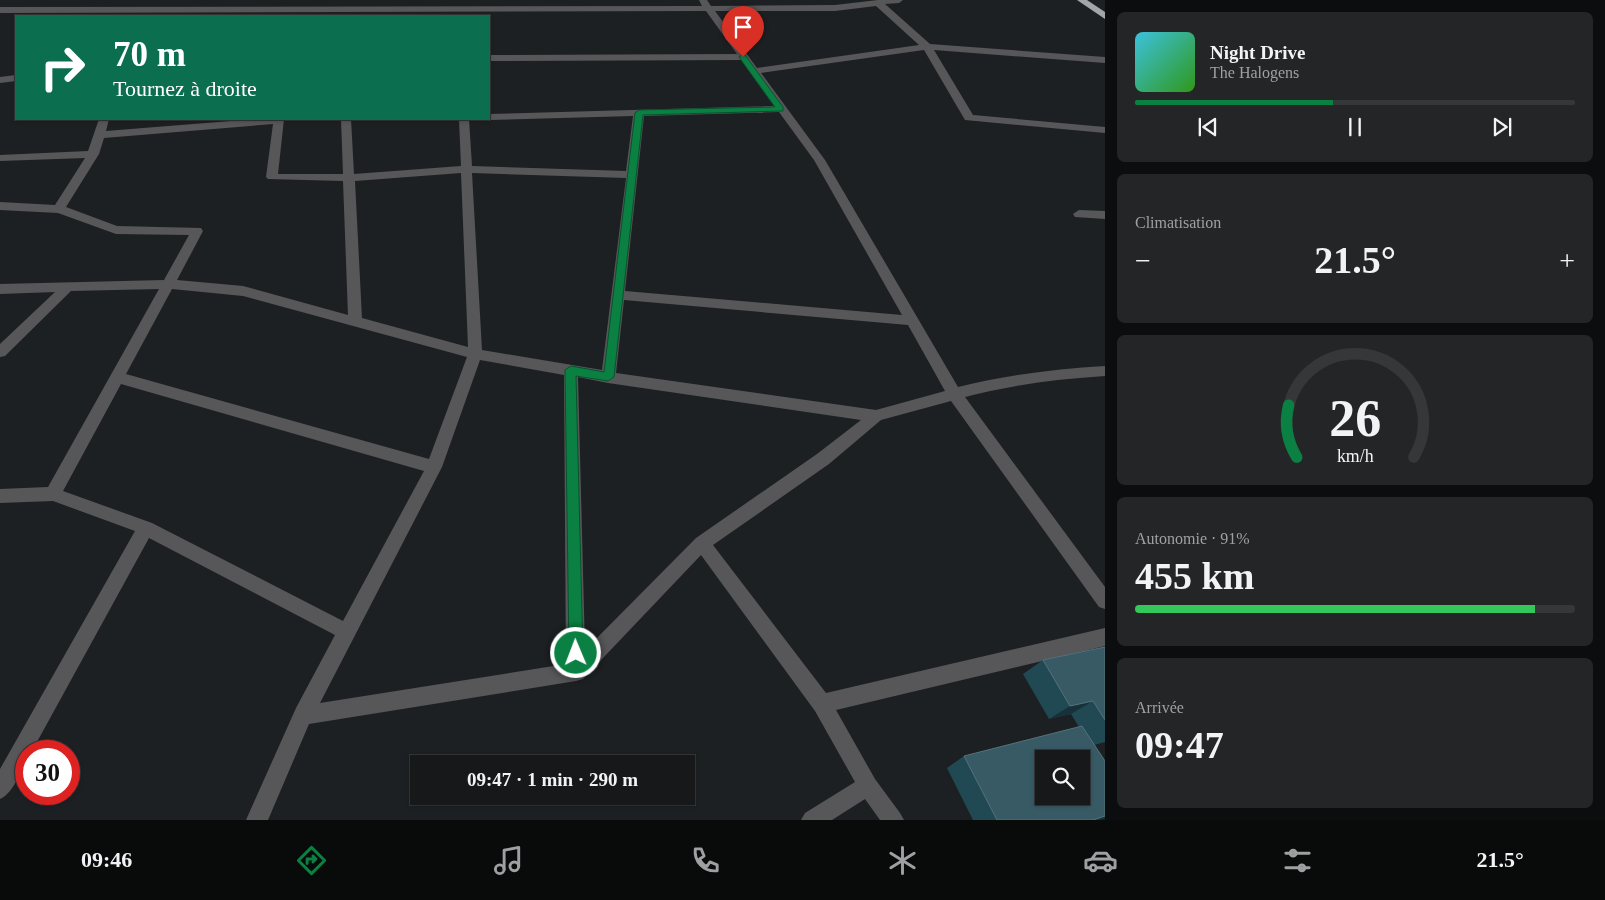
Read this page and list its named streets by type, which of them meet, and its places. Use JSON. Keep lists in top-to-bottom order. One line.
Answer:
{"page":{"turn":["70 m","Tournez à droite"],"song":["Night Drive","The Halogens"],"tile":["Climatisation",["Autonomie · 91%","455 km"],["Arrivée","09:47"]],"heat":["−","21.5°","+"],"limit":"30","trip":"09:47 · 1 min · 290 m","tabs":["09:46","21.5°"],"gauge":["26","km/h"]}}
